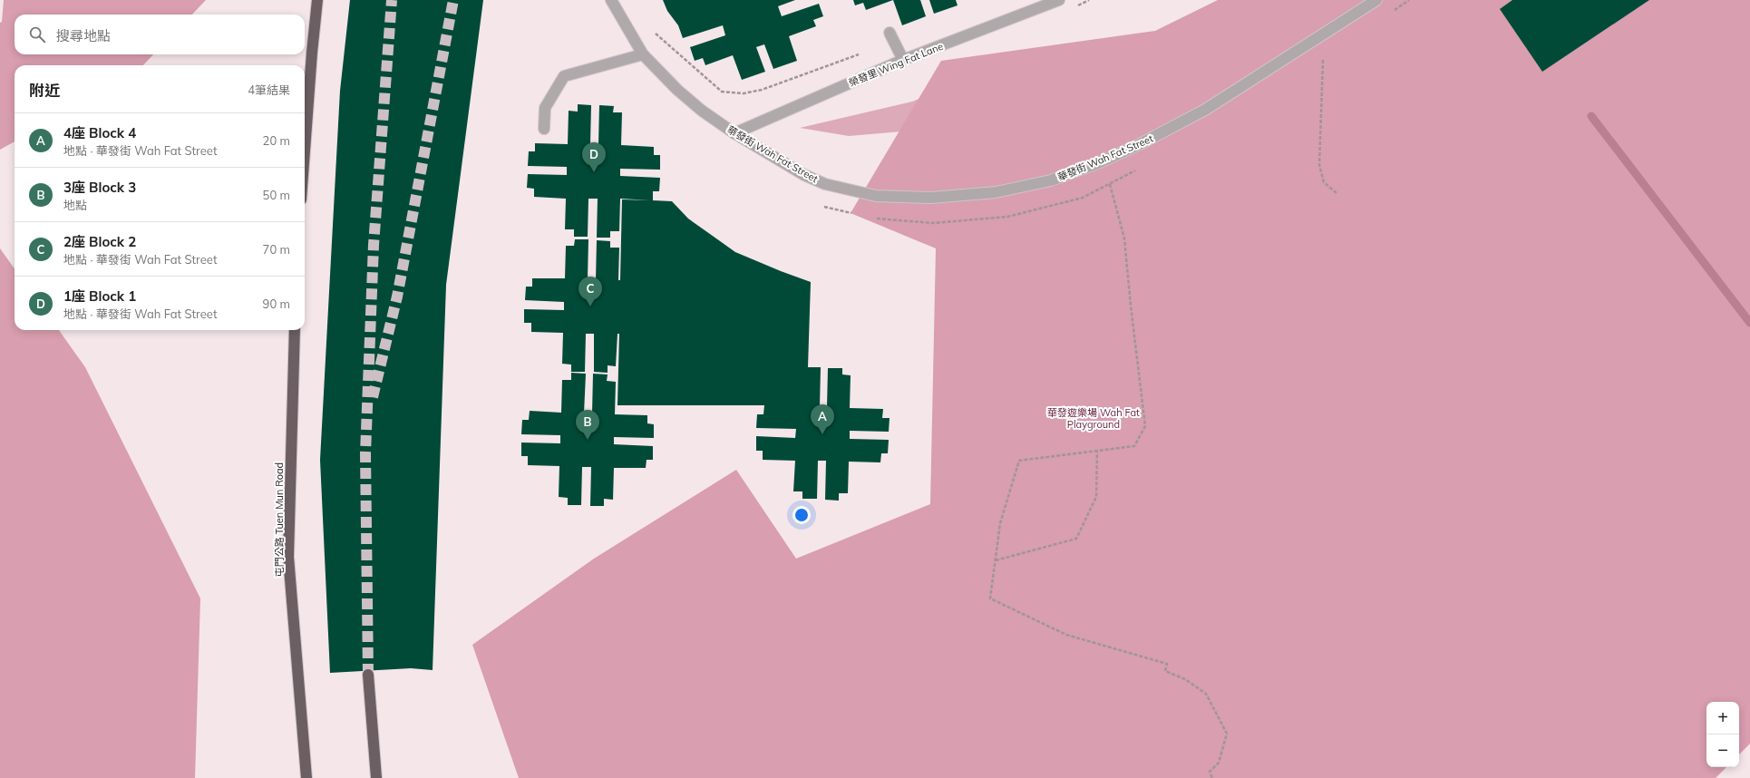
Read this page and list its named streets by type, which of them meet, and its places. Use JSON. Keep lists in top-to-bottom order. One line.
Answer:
{"streets":{"highway":["屯門公路 Tuen Mun Road"],"street":["榮發里 Wing Fat Lane","華發街 Wah Fat Street"]},"crossings":[["榮發里 Wing Fat Lane","華發街 Wah Fat Street"]],"parks":["華發遊樂場 Wah Fat Playground"],"page":{"search":"搜尋地點","heading":["附近","4筆結果"],"list":[{"mark":"A","name":"4座 Block 4","note":"地點 · 華發街 Wah Fat Street","value":"20 m"},{"mark":"B","name":"3座 Block 3","note":"地點","value":"50 m"},{"mark":"C","name":"2座 Block 2","note":"地點 · 華發街 Wah Fat Street","value":"70 m"},{"mark":"D","name":"1座 Block 1","note":"地點 · 華發街 Wah Fat Street","value":"90 m"}],"pins":["D","C","A","B"],"map_buttons":["+","−"]}}
